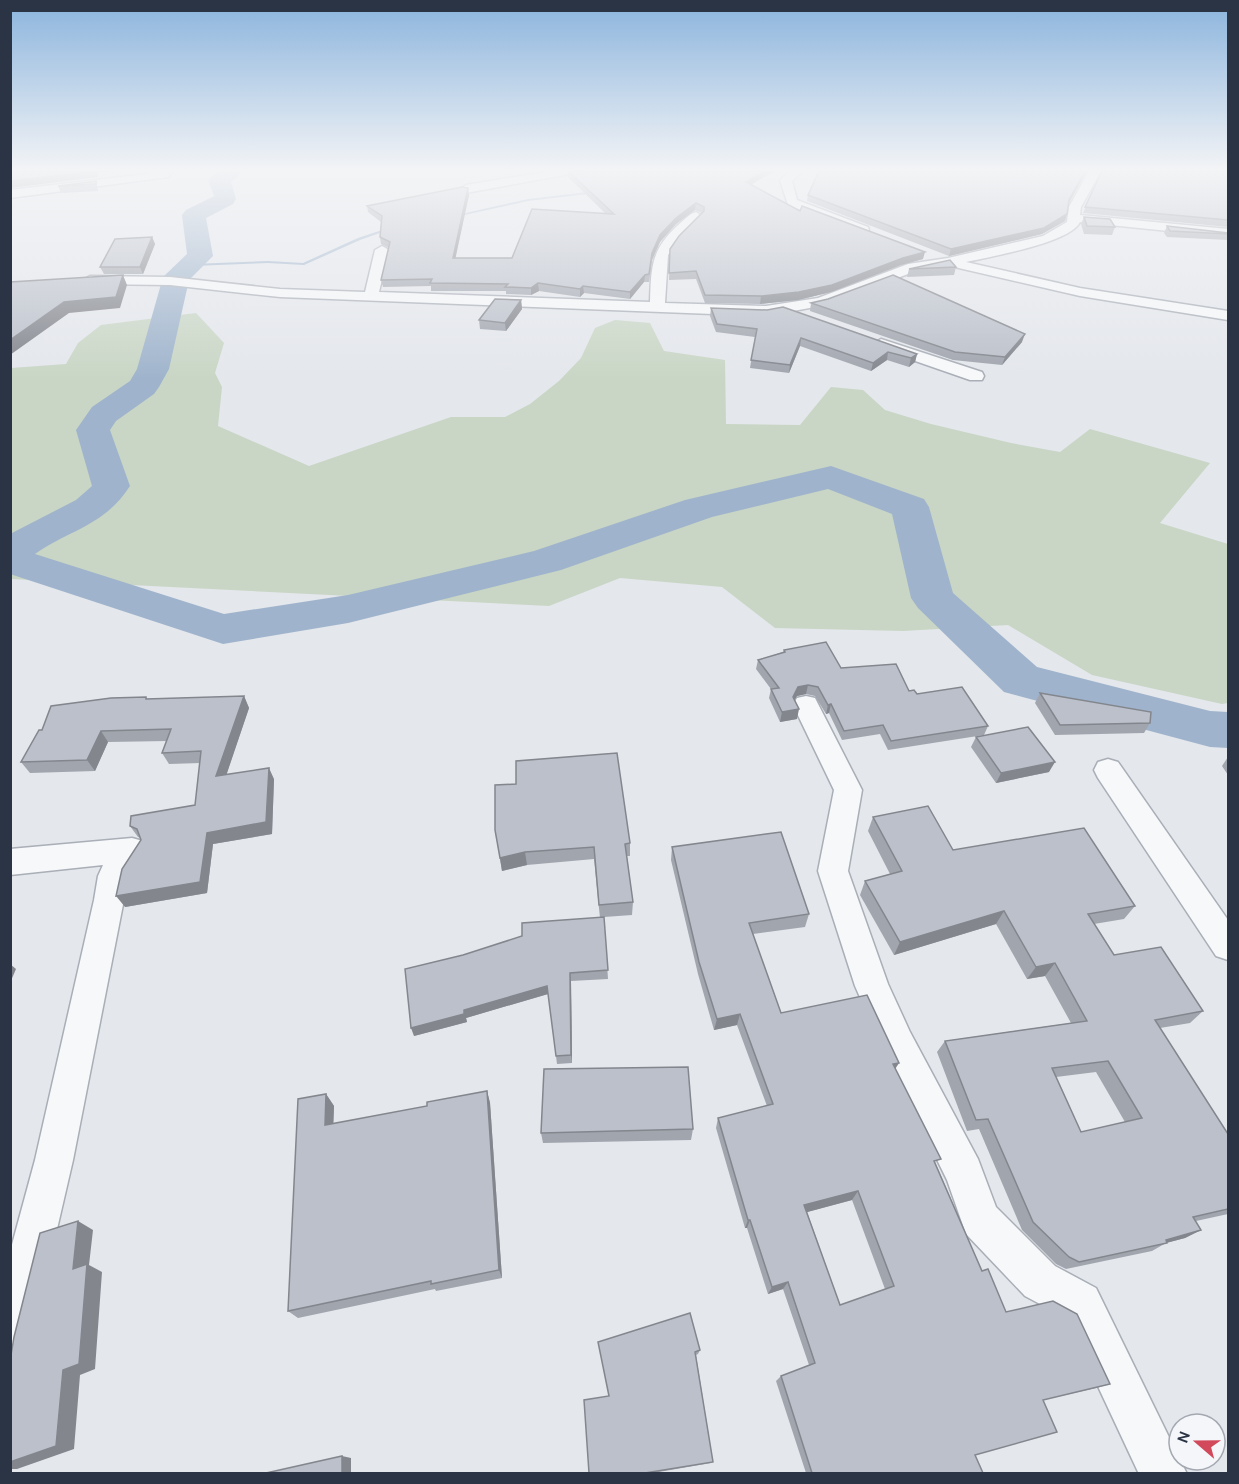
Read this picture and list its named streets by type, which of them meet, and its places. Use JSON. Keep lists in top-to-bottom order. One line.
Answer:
{"north":"left"}
